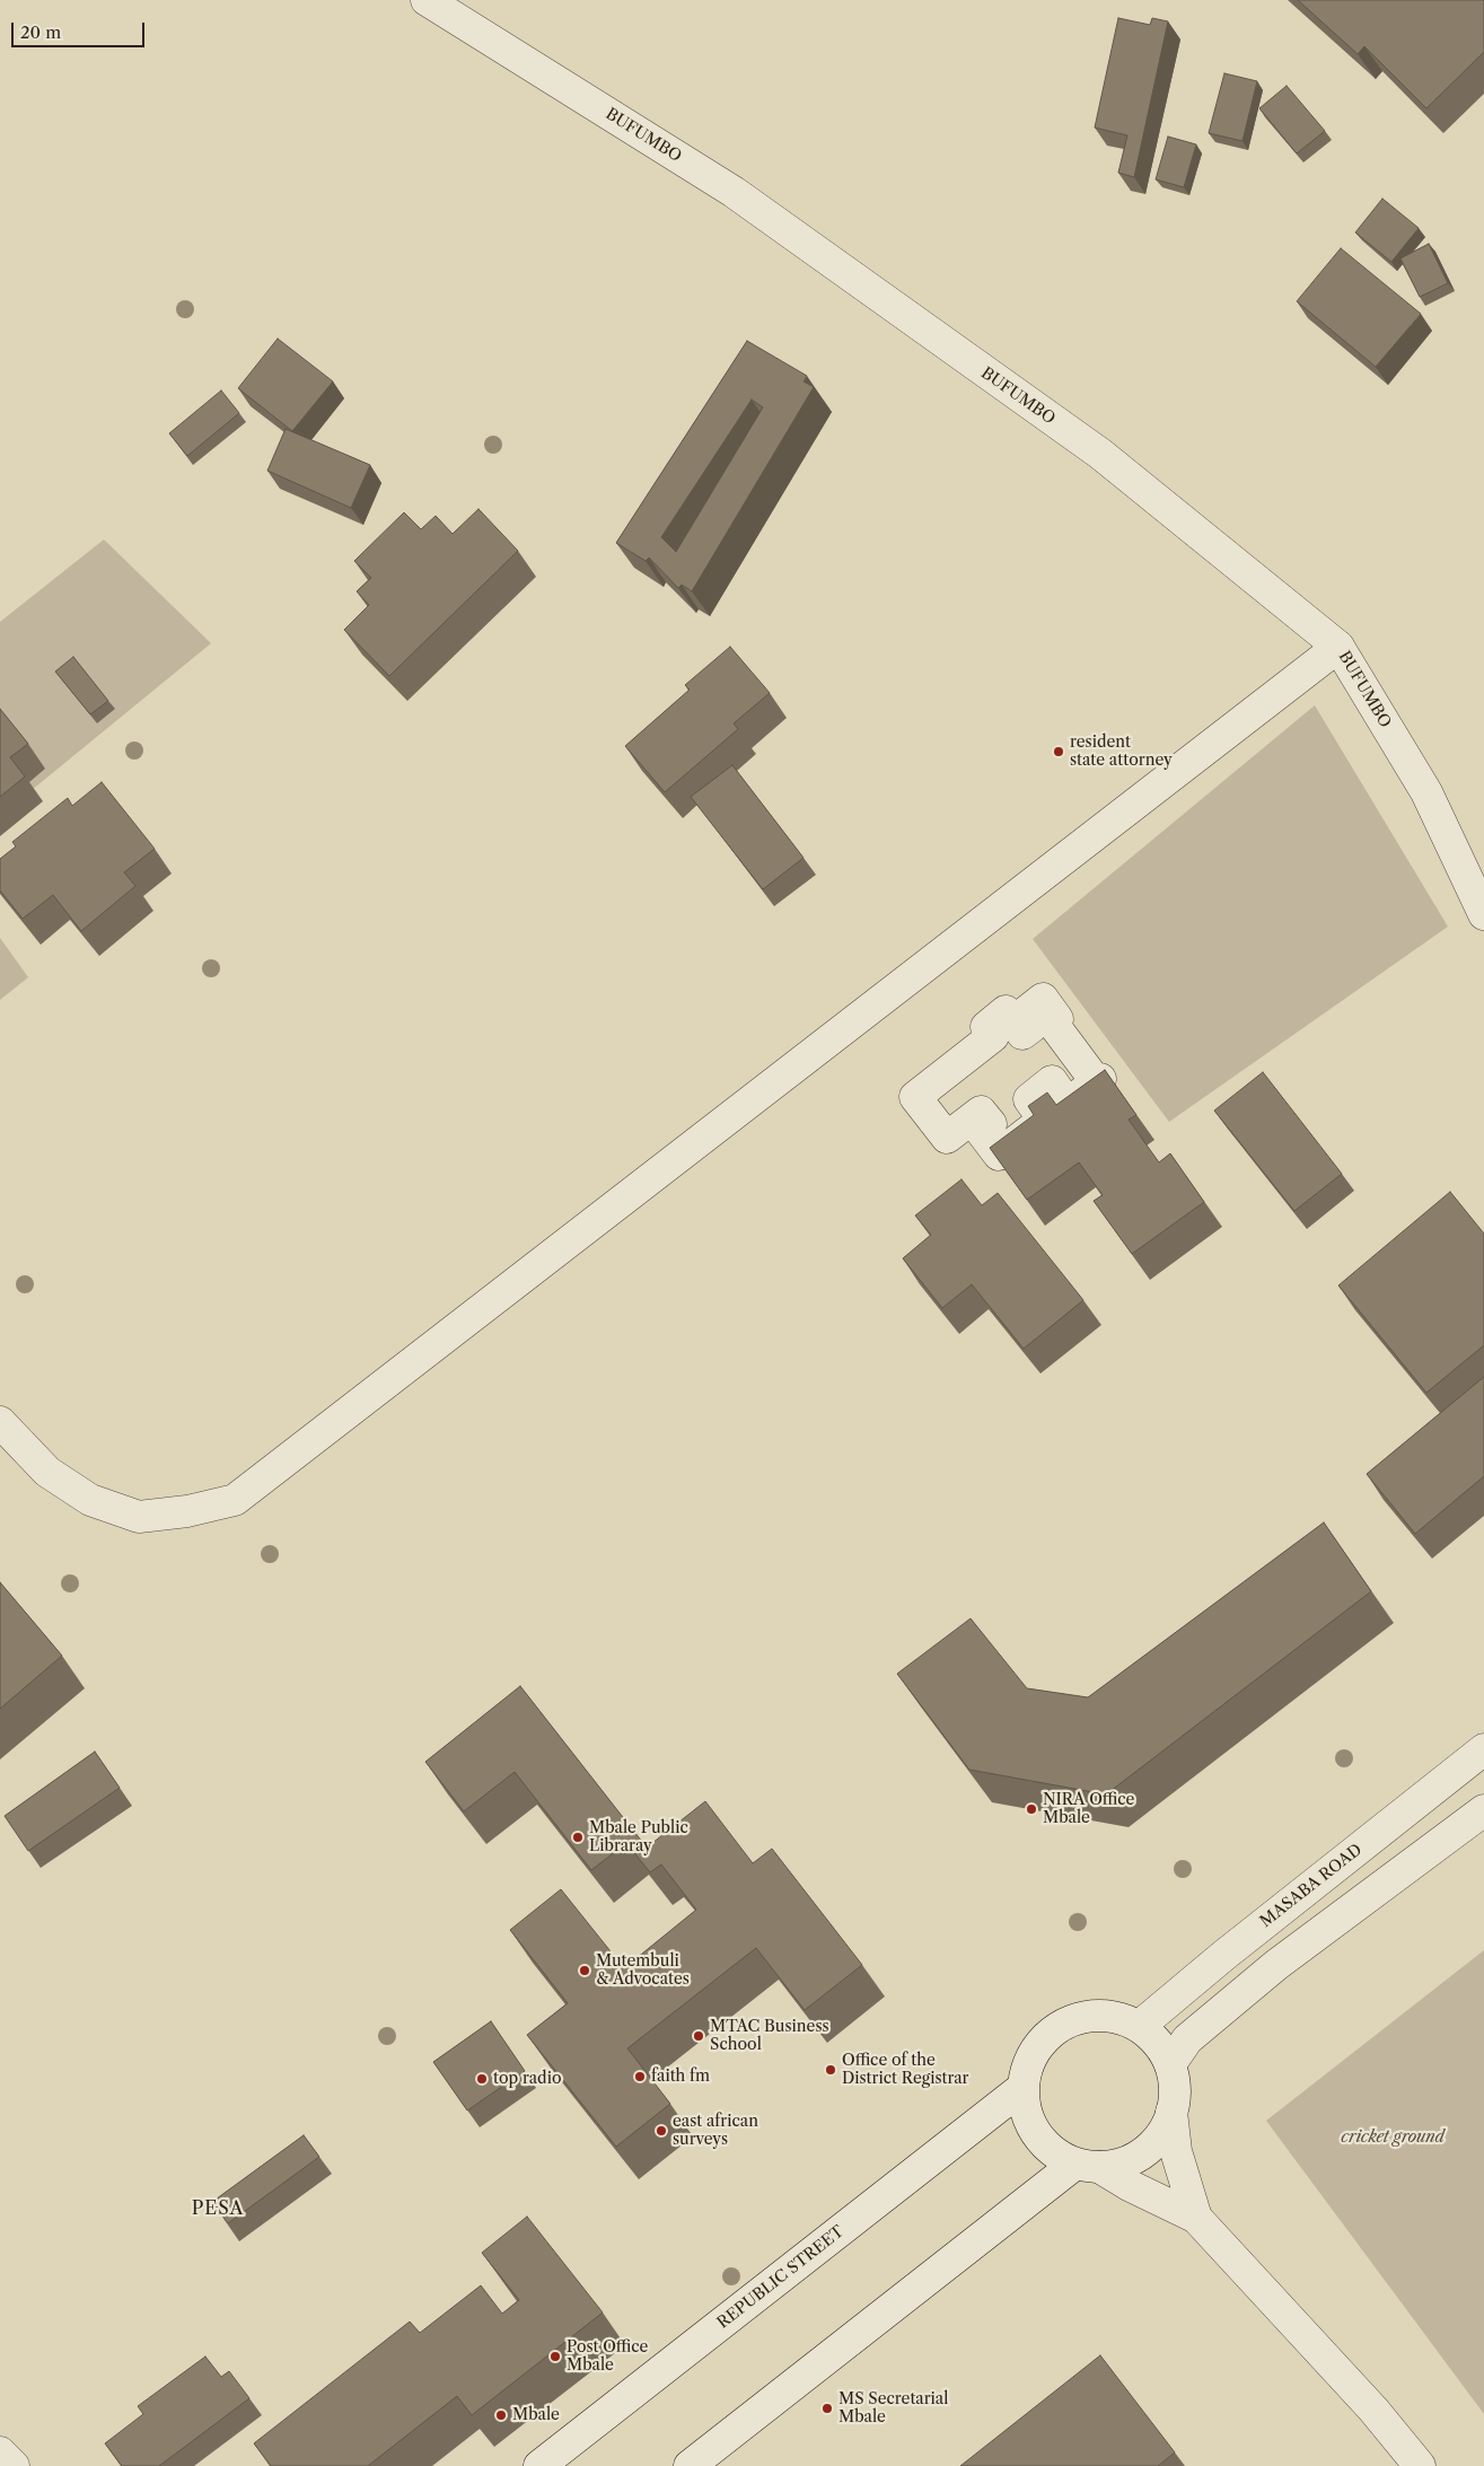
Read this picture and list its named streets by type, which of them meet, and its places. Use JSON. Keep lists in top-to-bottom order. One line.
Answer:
{"streets":{"street":["BUFUMBO","MASABA ROAD","REPUBLIC STREET"]},"crossings":[["MASABA ROAD","REPUBLIC STREET"]],"districts":["PESA"],"parks":["cricket ground"],"places":["resident state attorney","NIRA Office Mbale","Mbale Public Libraray","Mutembuli & Advocates","MTAC Business School","Office of the District Registrar","faith fm","top radio","east african surveys","Post Office Mbale","MS Secretarial Mbale","Mbale"],"scale_bar":"20 m"}
